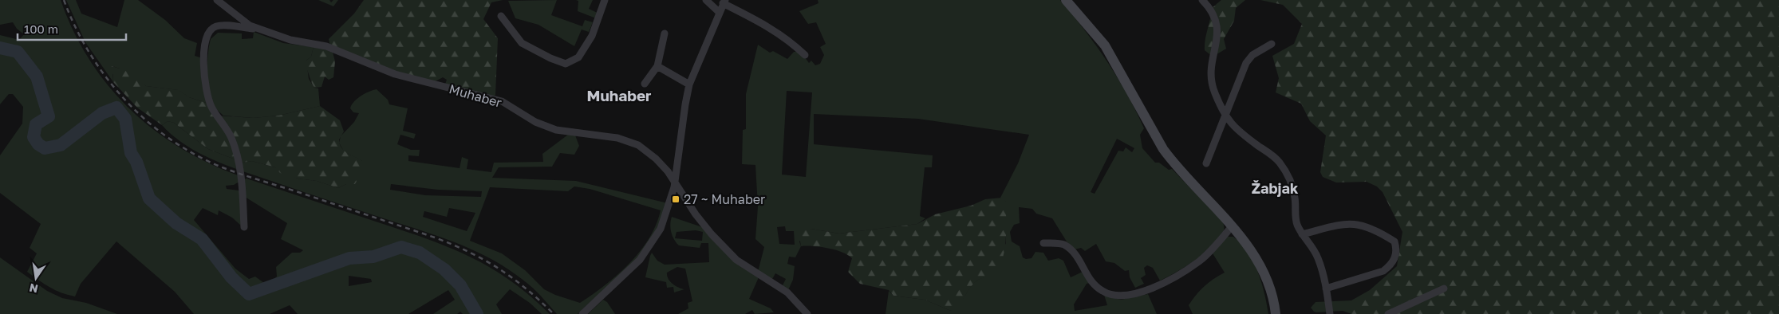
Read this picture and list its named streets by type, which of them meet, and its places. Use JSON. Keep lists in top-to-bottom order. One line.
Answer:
{"streets":{"street":["Muhaber"]},"districts":["Muhaber","Žabjak"],"places":{"transit":["27 ~ Muhaber"]},"scale_bar":"100 m","north":"bottom"}
